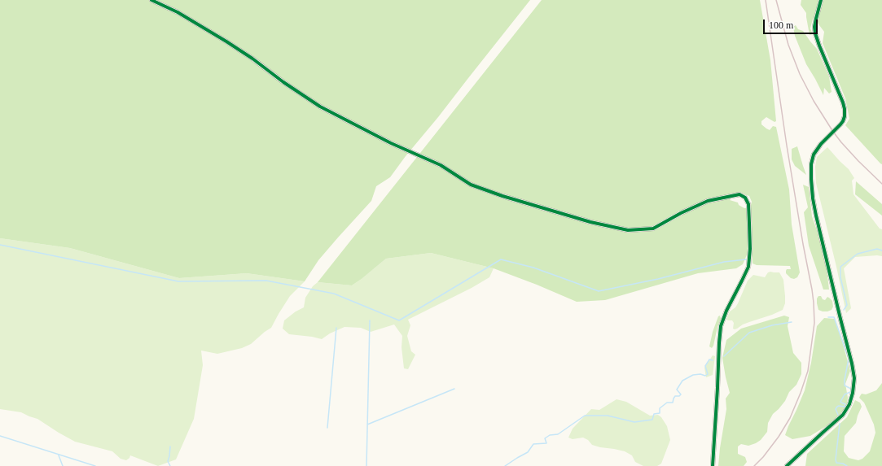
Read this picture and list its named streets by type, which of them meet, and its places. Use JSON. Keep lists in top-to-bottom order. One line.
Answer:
{"scale_bar":"100 m"}
